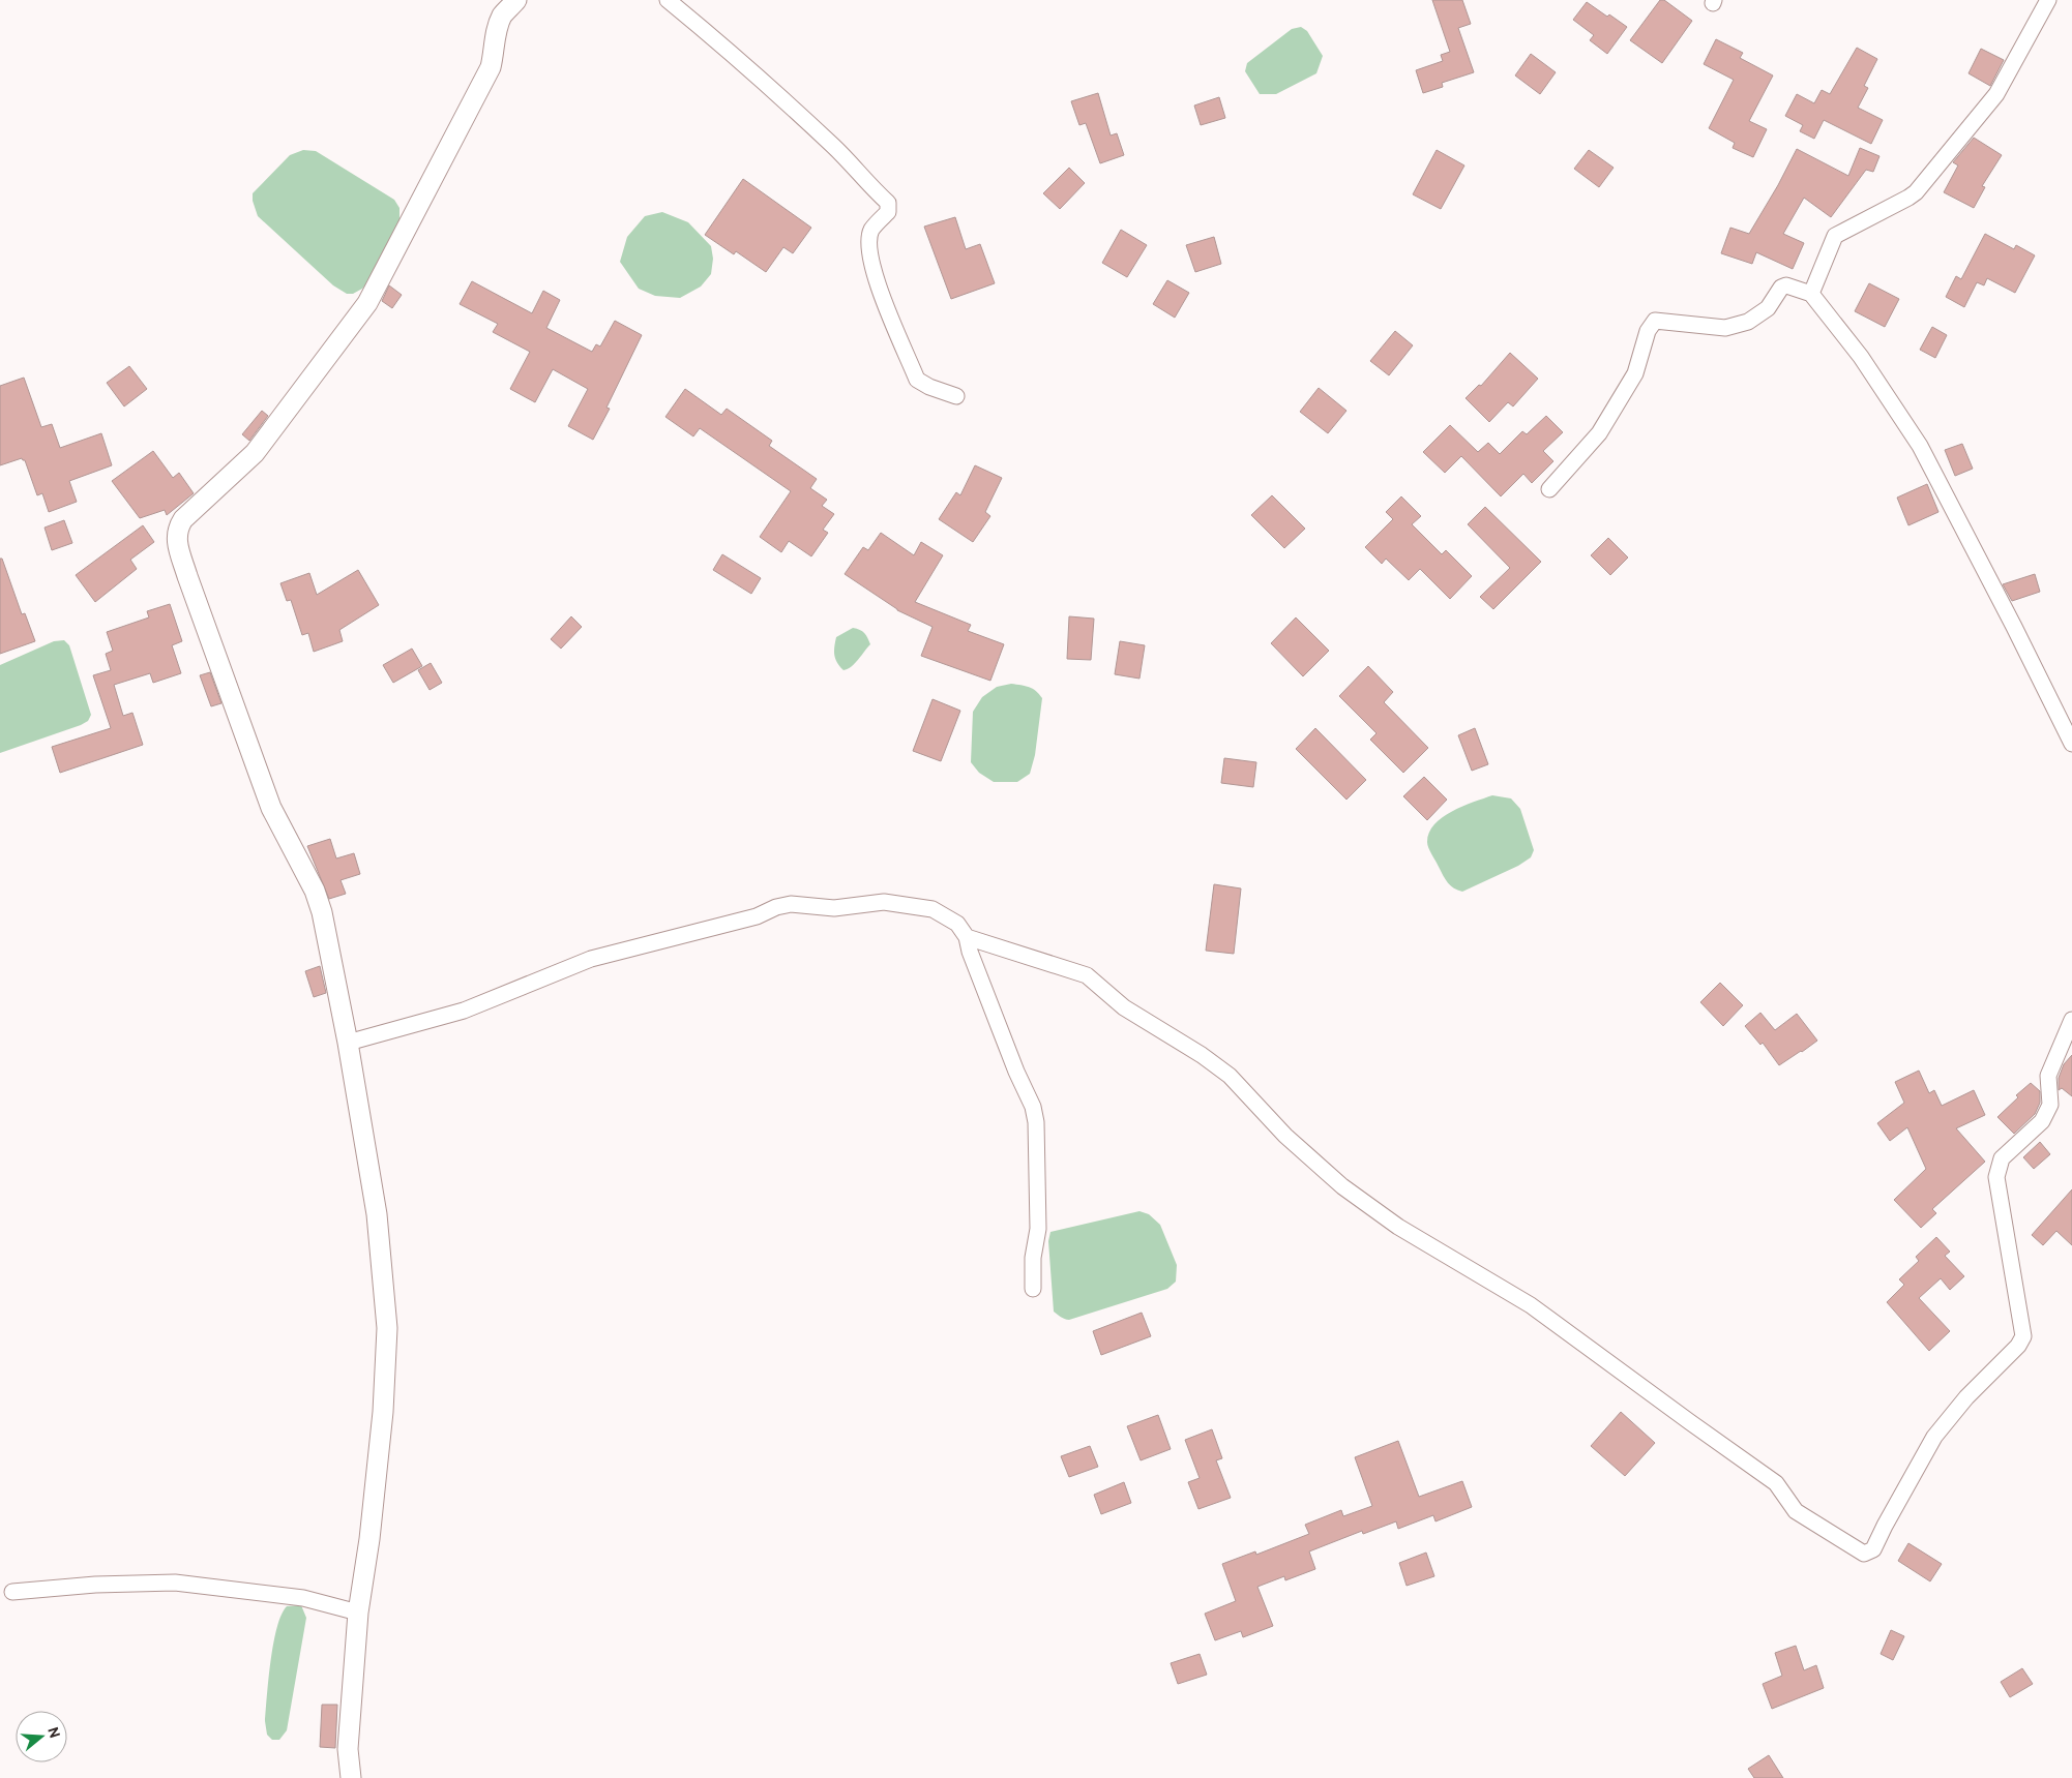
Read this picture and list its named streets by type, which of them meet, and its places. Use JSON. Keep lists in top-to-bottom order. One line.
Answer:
{"north":"right"}
